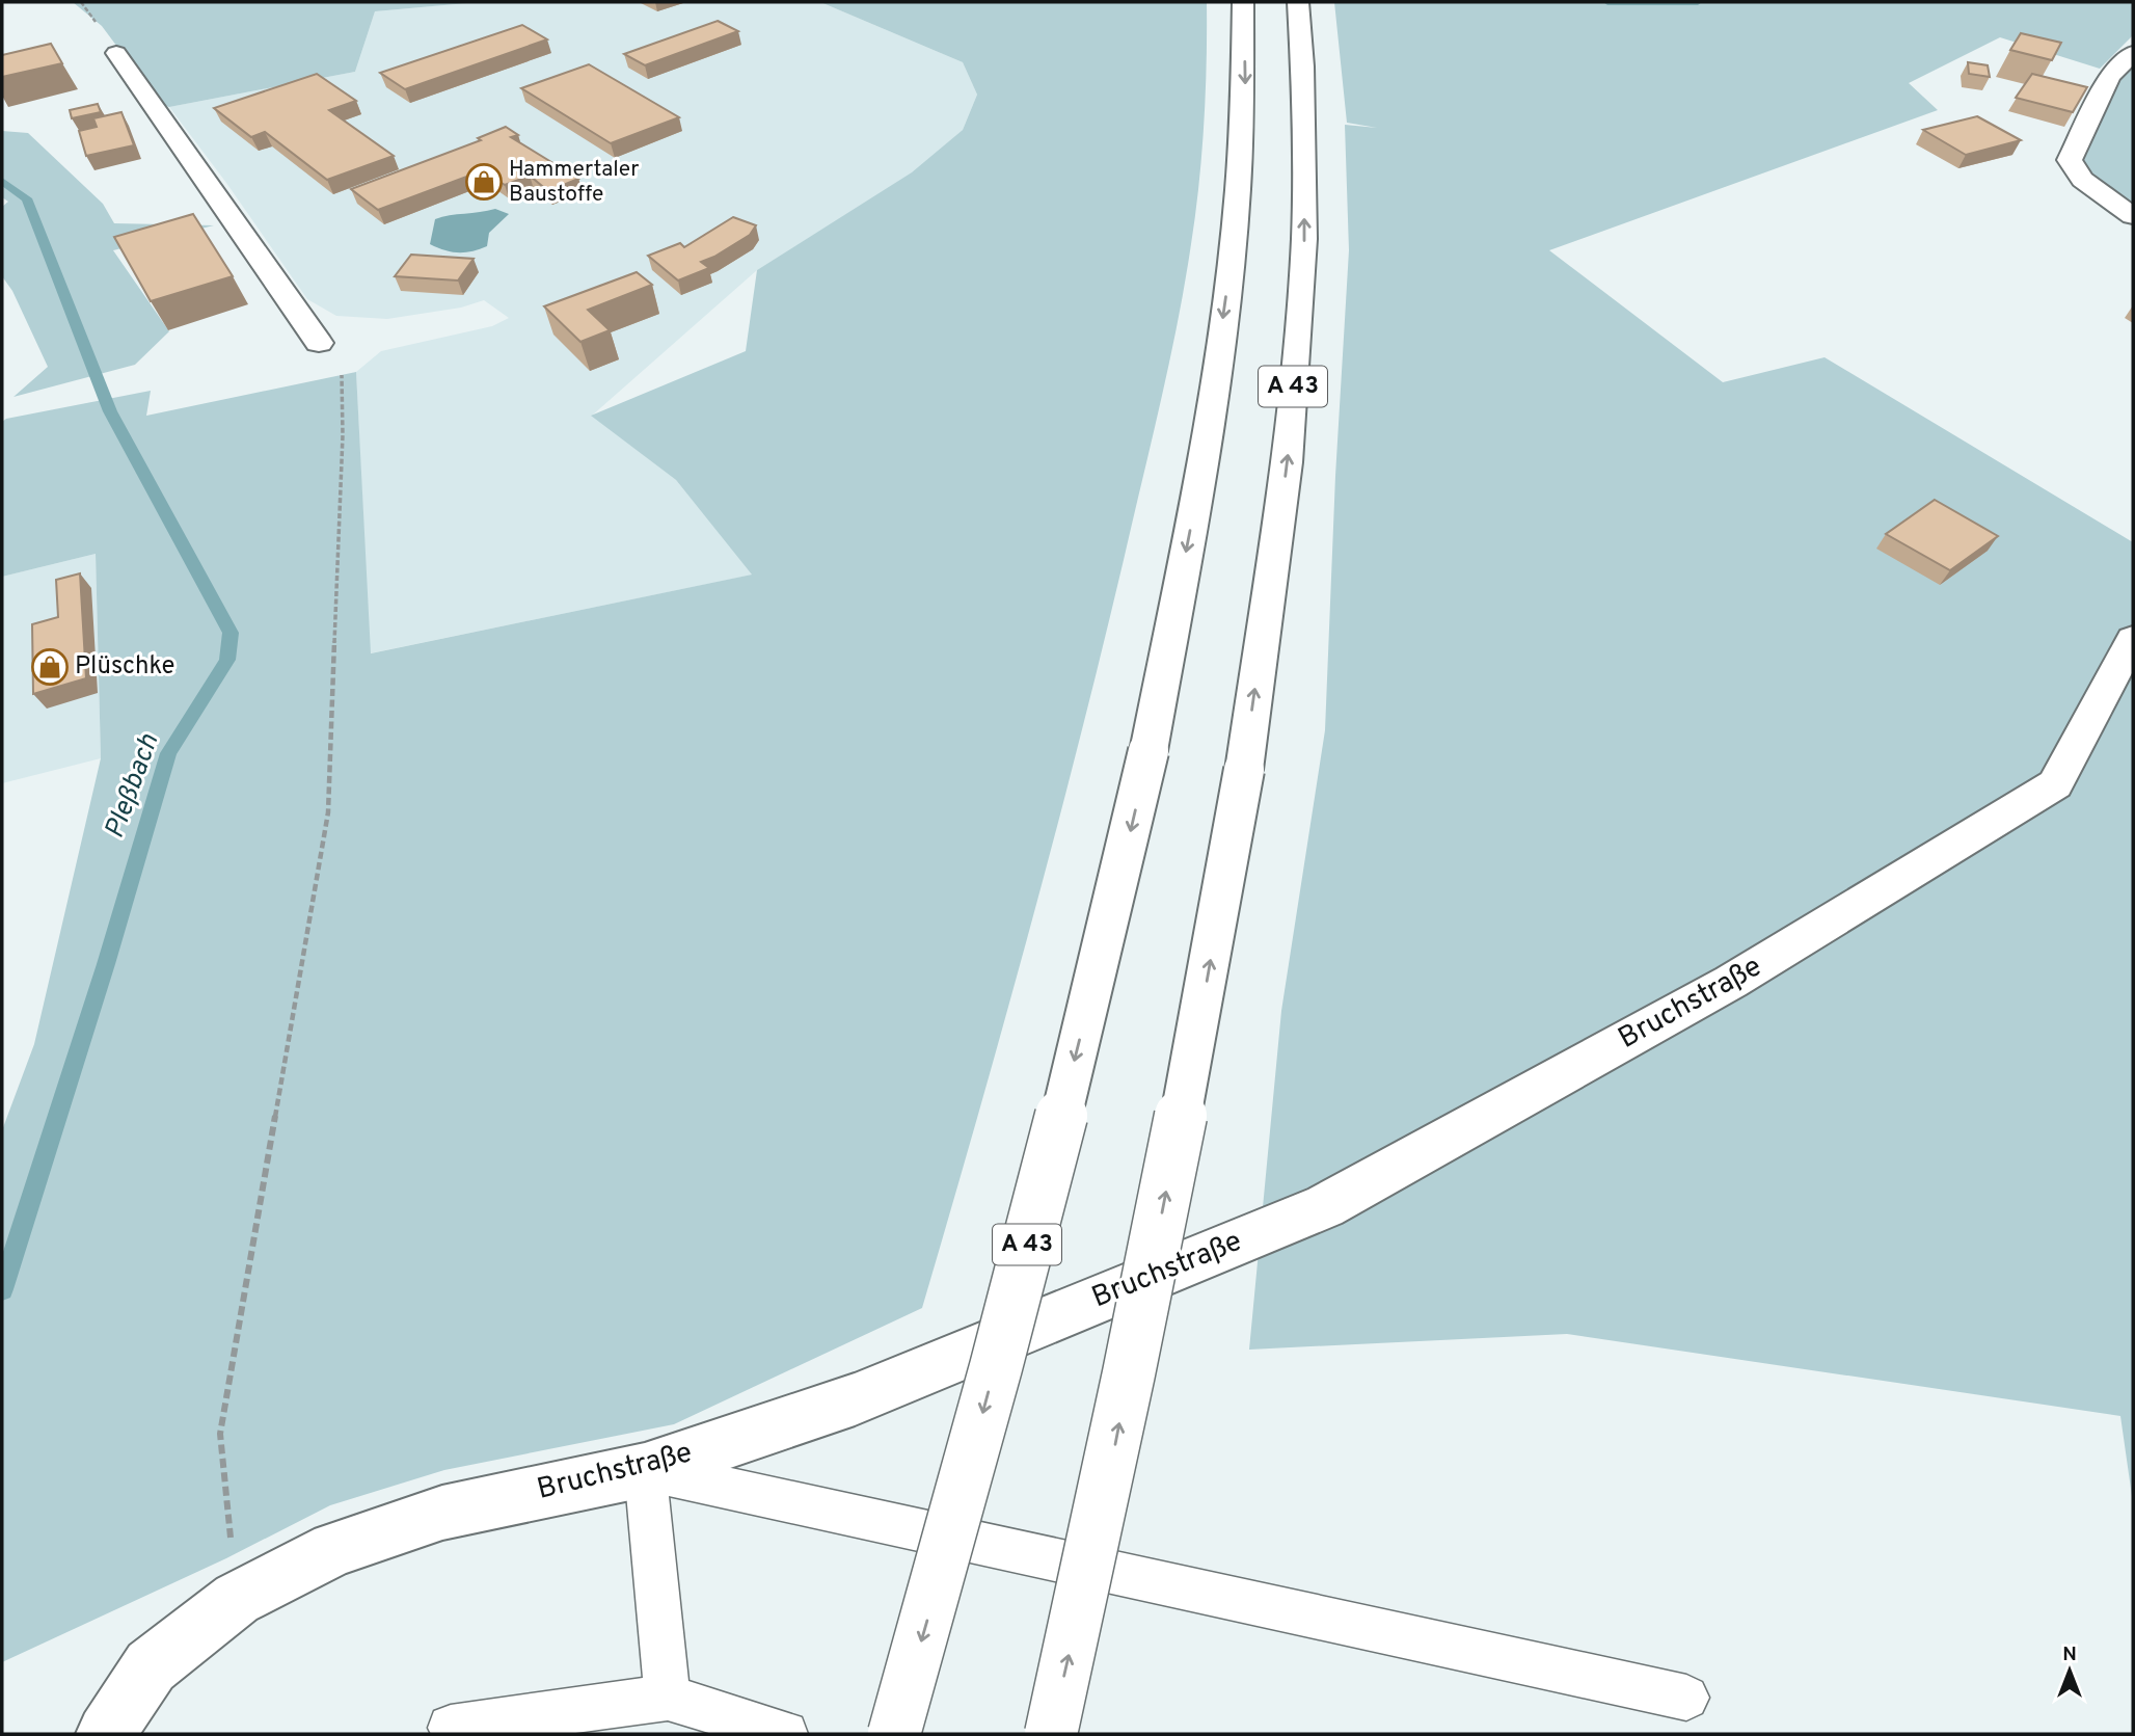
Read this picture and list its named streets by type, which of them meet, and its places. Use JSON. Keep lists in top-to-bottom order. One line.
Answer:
{"streets":{"main road":["A 43","Bruchstraße"]},"water":["Pleßbach"],"places":{"shop":["Hammertaler Baustoffe","Plüschke"]},"north":"top"}
